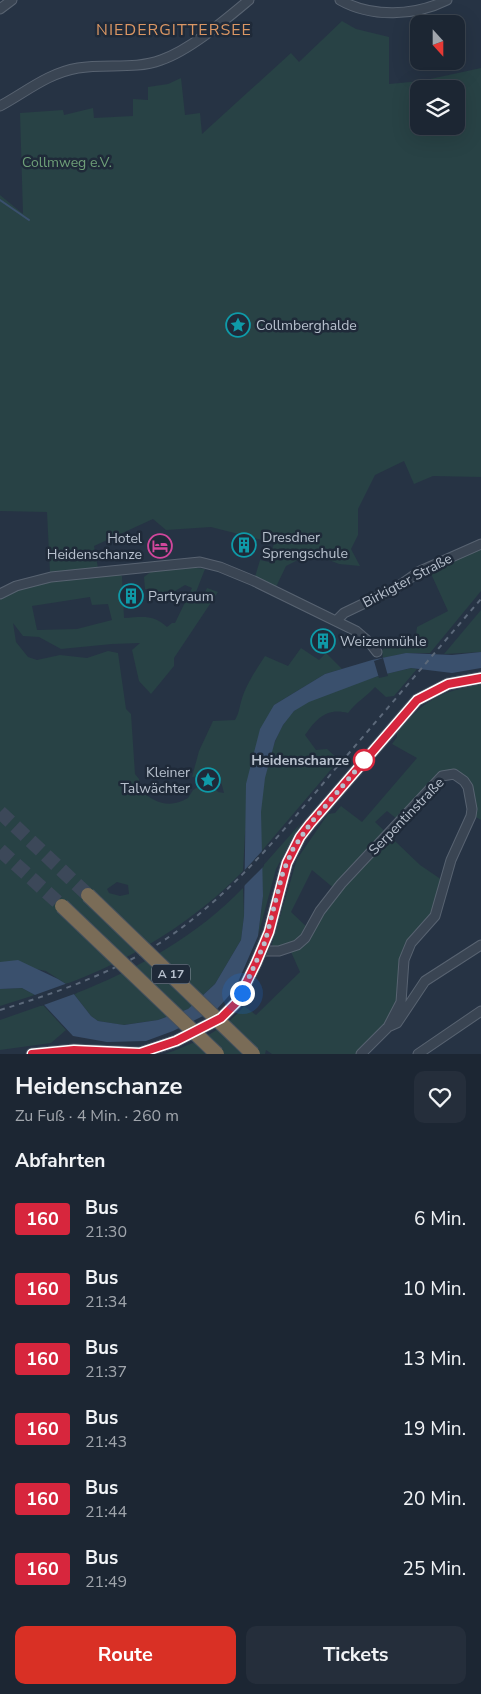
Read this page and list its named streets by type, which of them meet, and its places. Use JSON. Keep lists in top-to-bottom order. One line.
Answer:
{"streets":{"highway":["A 17"],"street":["Birkigter Straße","Serpentinstraße"]},"districts":["NIEDERGITTERSEE"],"parks":["Collmweg e.V."],"places":{"place":["Collmberghalde","Kleiner Talwächter"],"building":["Dresdner Sprengschule","Partyraum","Weizenmühle"],"hotel":["Hotel Heidenschanze"],"other":["Heidenschanze"]},"lines":["bus line 160"],"north":"bottom","page":{"heading":[["Heidenschanze","Zu Fuß · 4 Min. · 260 m"],"Abfahrten"],"list":[{"mark":"160","name":"Bus","note":"21:30","value":"6 Min."},{"mark":"160","name":"Bus","note":"21:34","value":"10 Min."},{"mark":"160","name":"Bus","note":"21:37","value":"13 Min."},{"mark":"160","name":"Bus","note":"21:43","value":"19 Min."},{"mark":"160","name":"Bus","note":"21:44","value":"20 Min."},{"mark":"160","name":"Bus","note":"21:49","value":"25 Min."}],"buttons":["Route","Tickets"]}}
